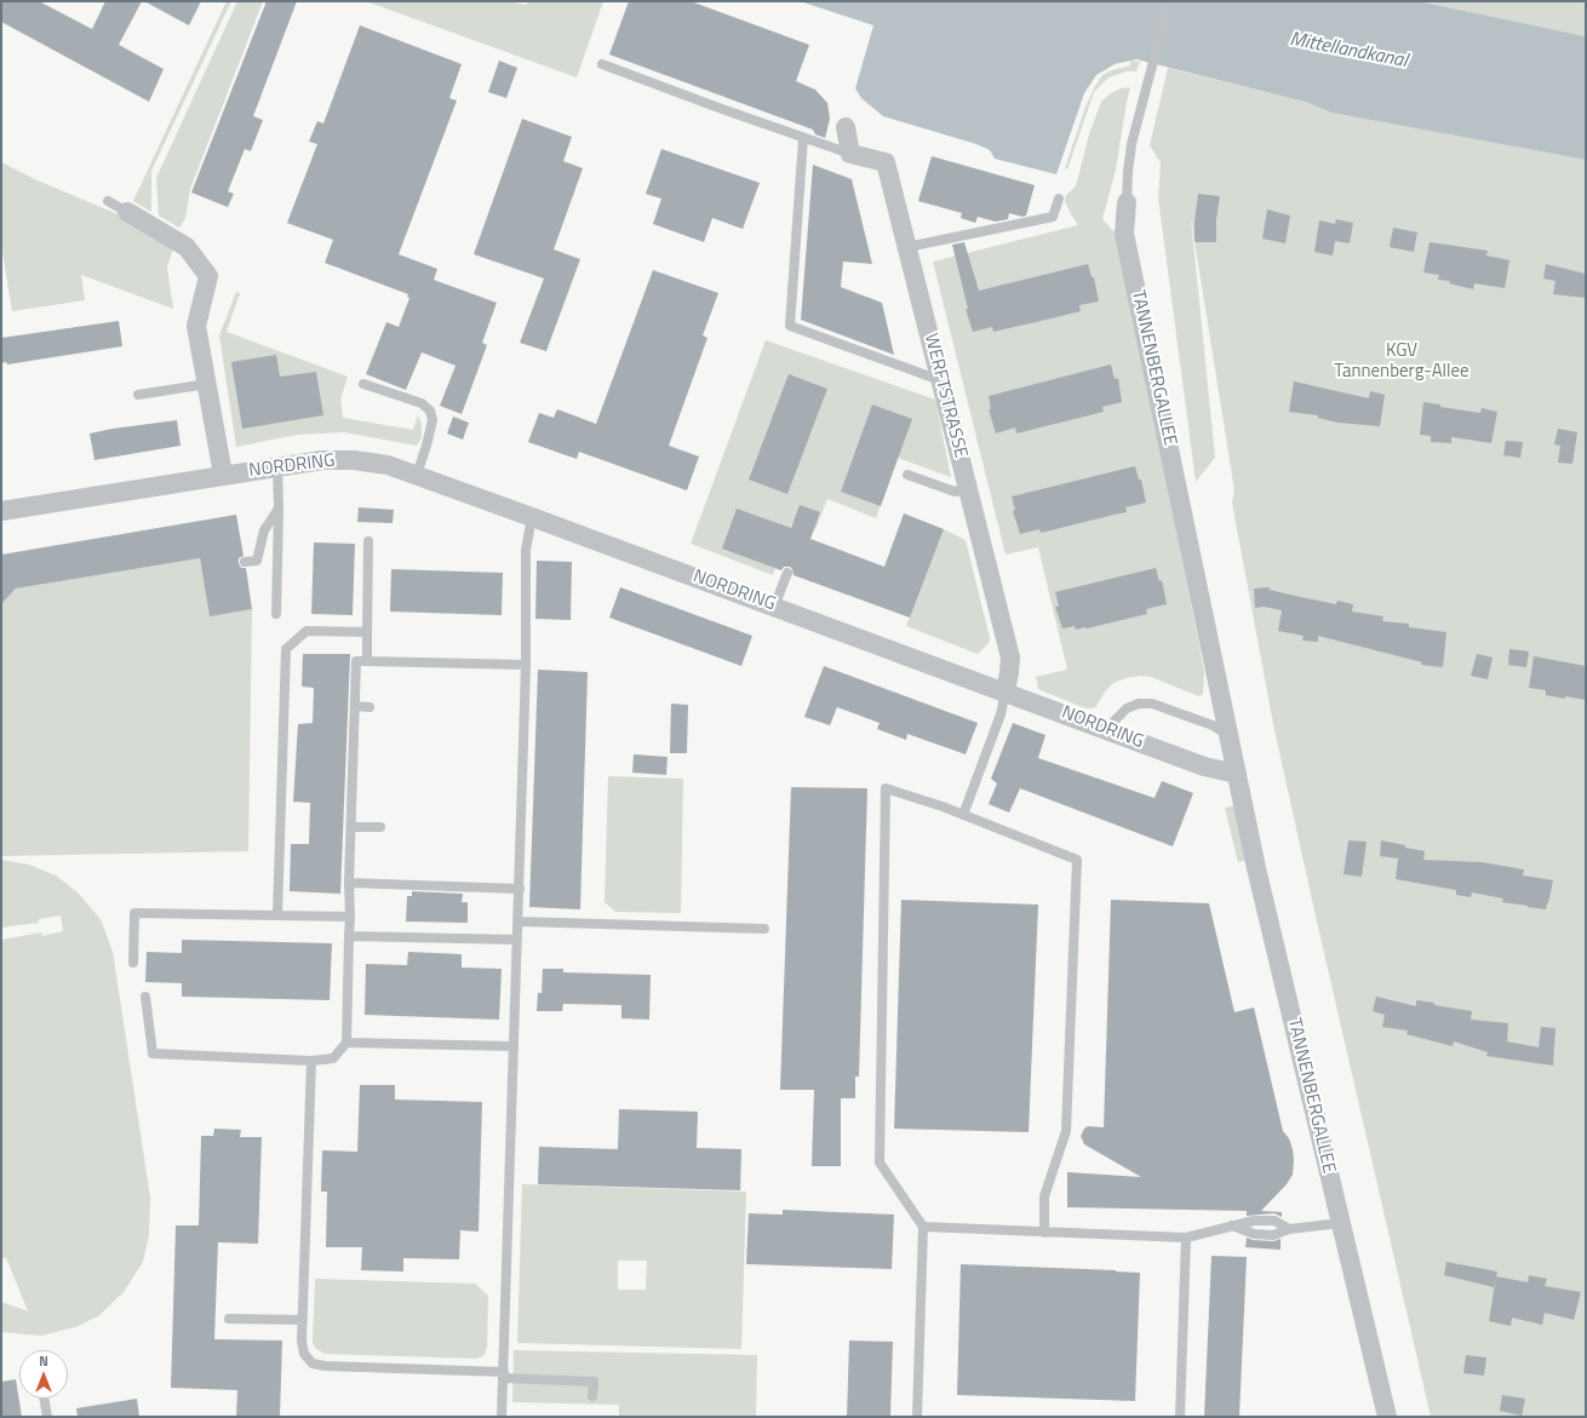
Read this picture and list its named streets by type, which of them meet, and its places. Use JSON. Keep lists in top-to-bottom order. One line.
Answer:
{"streets":{"street":["TANNENBERGALLEE","WERFTSTRASSE","NORDRING"]},"crossings":[["TANNENBERGALLEE","NORDRING"],["WERFTSTRASSE","NORDRING"]],"water":["Mittellandkanal"],"parks":["KGV Tannenberg-Allee"],"north":"top"}
